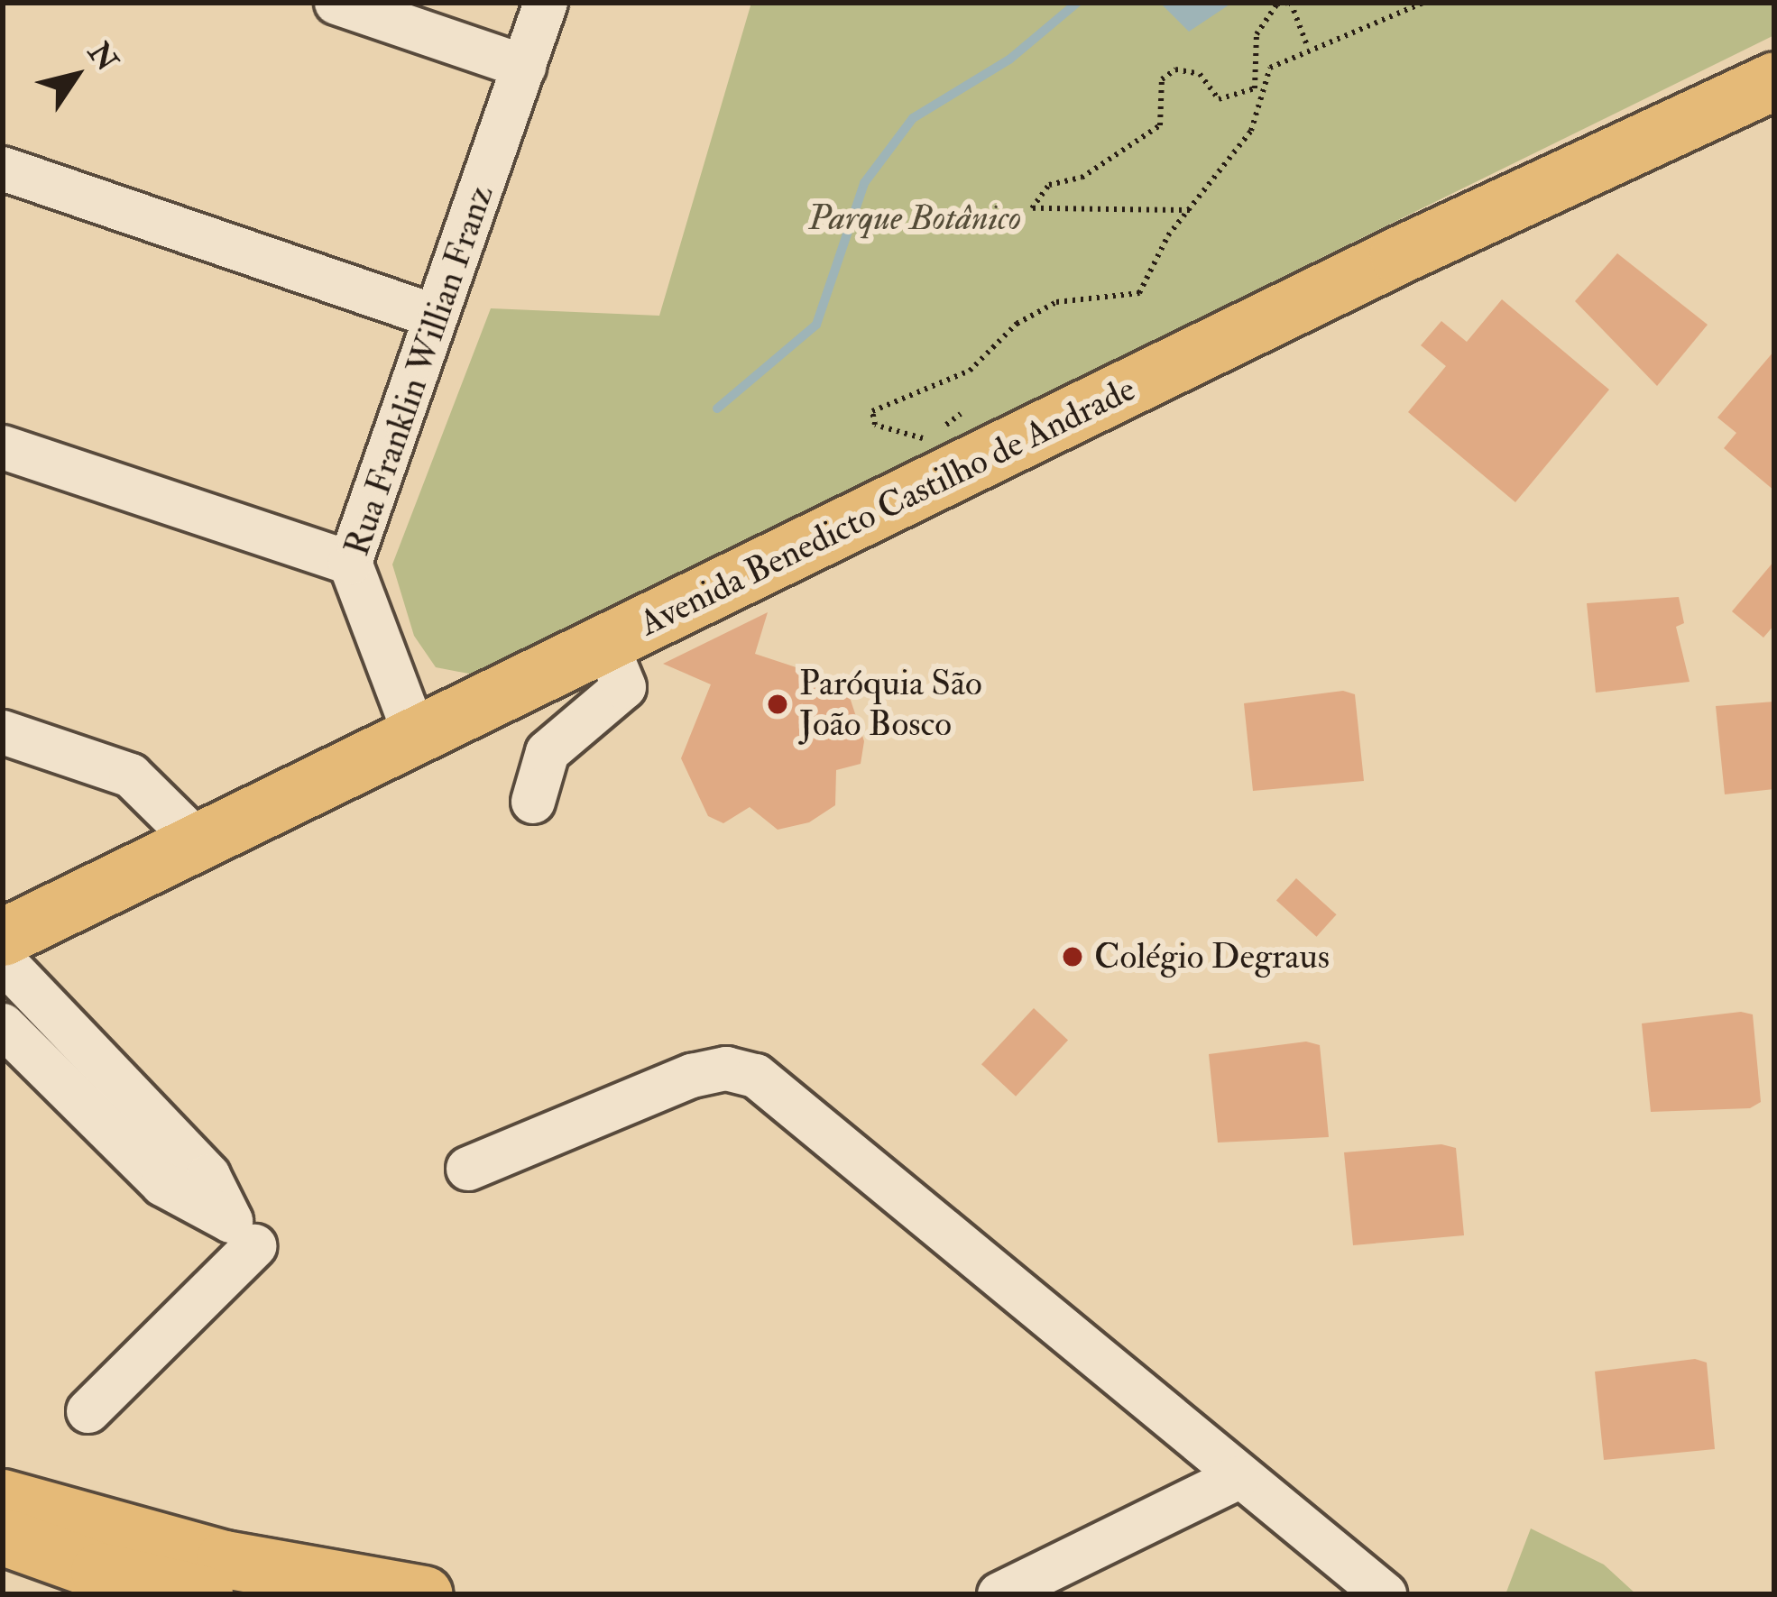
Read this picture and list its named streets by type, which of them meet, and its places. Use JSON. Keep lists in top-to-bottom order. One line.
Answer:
{"streets":{"main road":["Avenida Benedicto Castilho de Andrade"],"street":["Rua Franklin Willian Franz"]},"crossings":[["Rua Franklin Willian Franz","Avenida Benedicto Castilho de Andrade"]],"parks":["Parque Botânico"],"places":["Paróquia São João Bosco","Colégio Degraus"],"north":"top right"}
